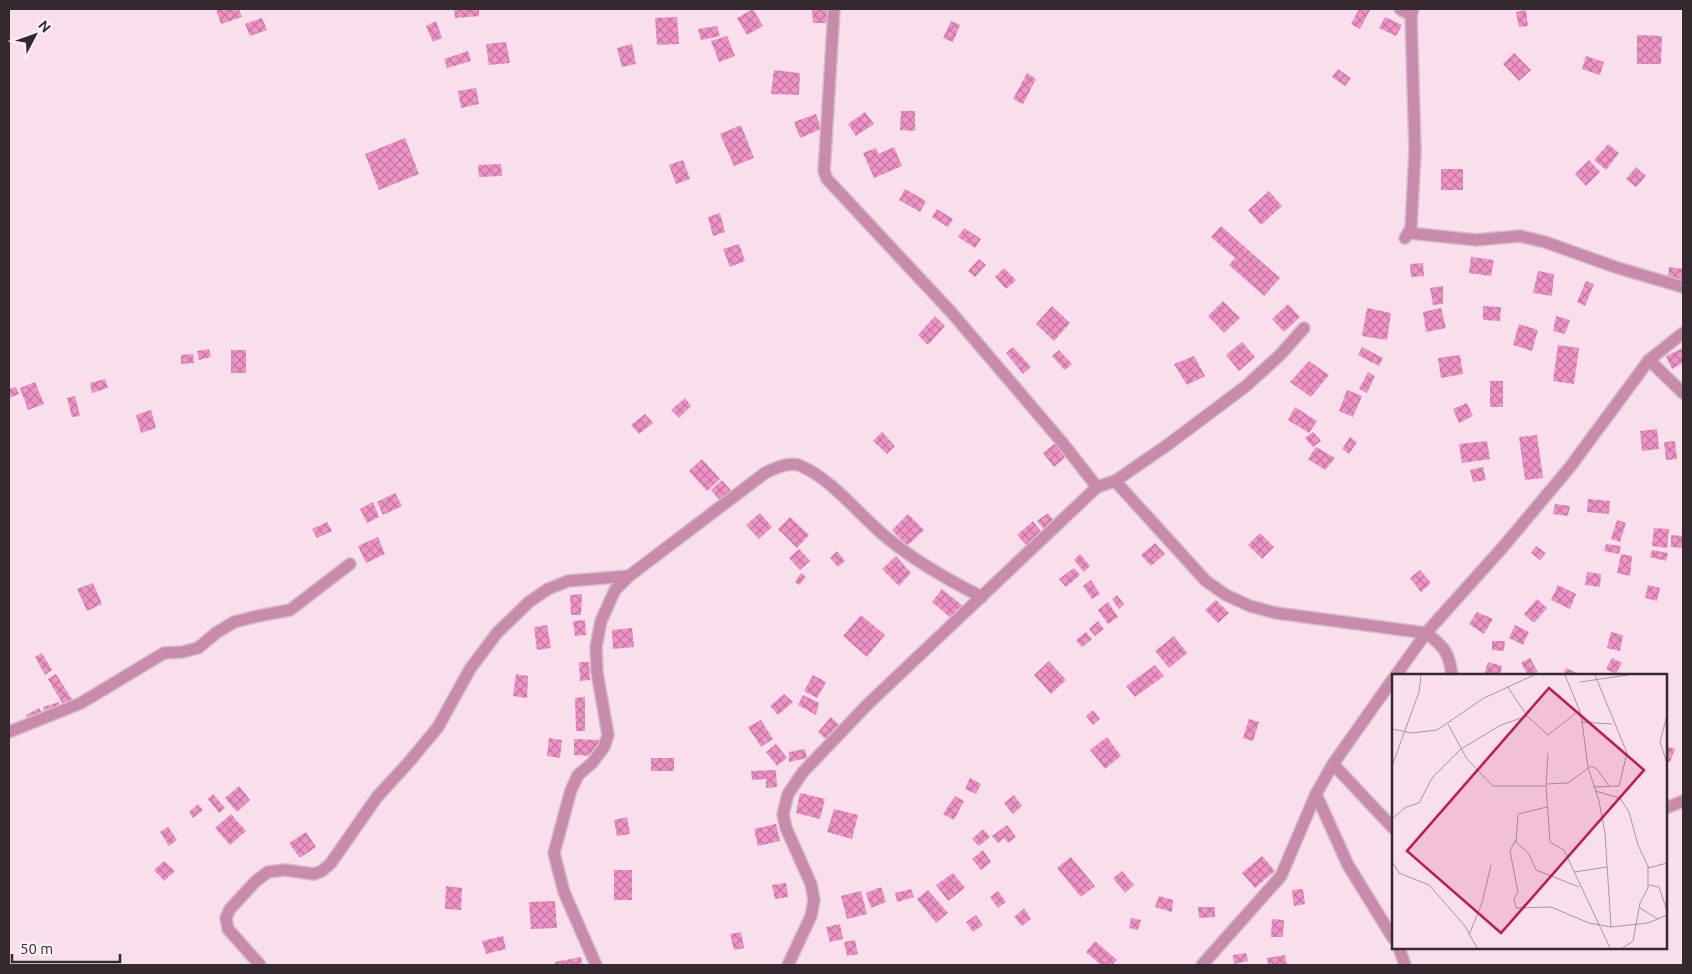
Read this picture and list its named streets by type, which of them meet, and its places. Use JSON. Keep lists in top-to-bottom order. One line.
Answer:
{"scale_bar":"50 m","north":"top right"}
